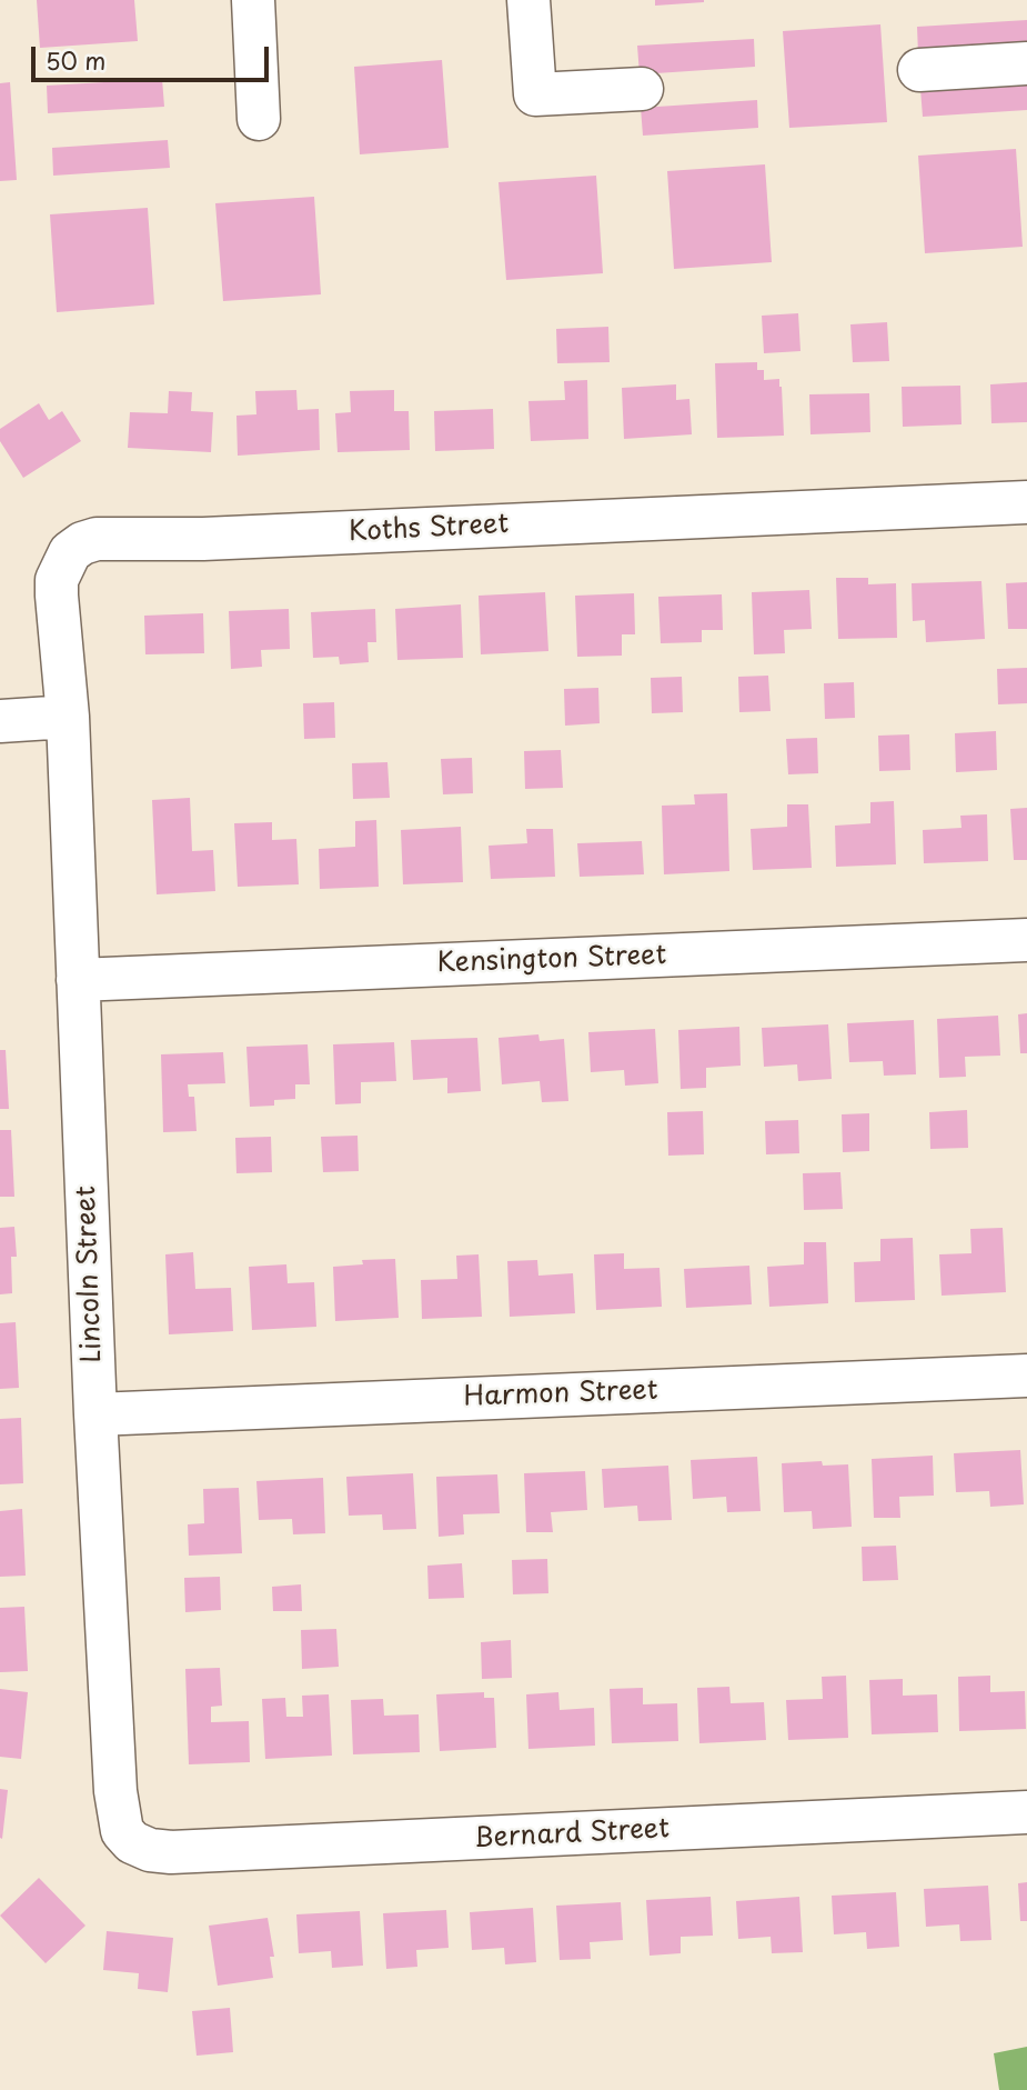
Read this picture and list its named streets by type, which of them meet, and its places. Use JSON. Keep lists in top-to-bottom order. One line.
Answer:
{"streets":{"street":["Koths Street","Kensington Street","Lincoln Street","Harmon Street","Bernard Street"]},"crossings":[["Koths Street","Lincoln Street"],["Kensington Street","Lincoln Street"],["Lincoln Street","Harmon Street"],["Lincoln Street","Bernard Street"]],"scale_bar":"50 m"}
